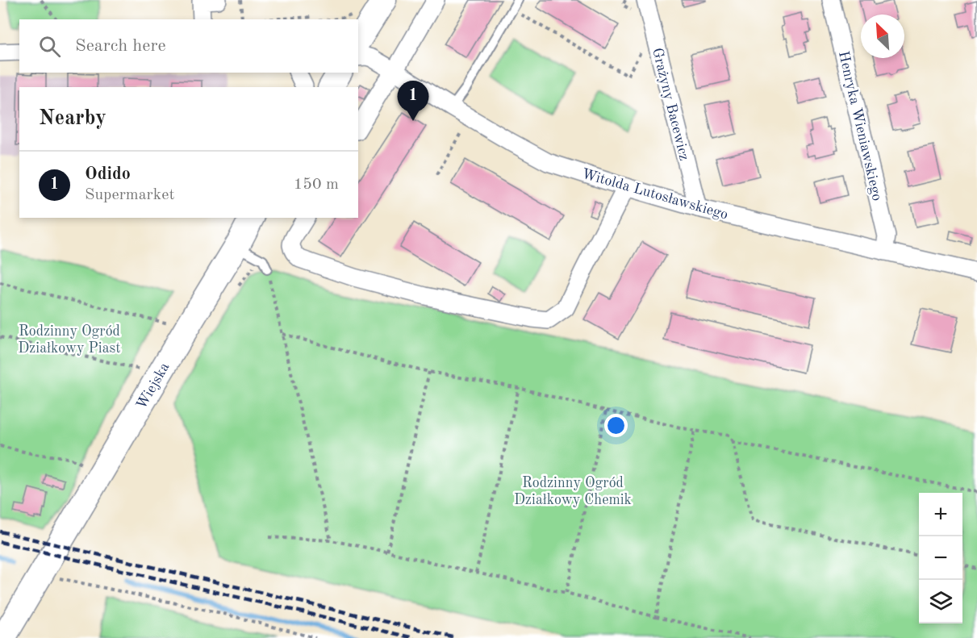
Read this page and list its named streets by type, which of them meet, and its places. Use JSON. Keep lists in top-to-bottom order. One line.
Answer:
{"streets":{"main road":["Wiejska"],"street":["Grażyny Bacewicz","Henryka Wieniawskiego","Witolda Lutosławskiego"]},"crossings":[["Grażyny Bacewicz","Witolda Lutosławskiego"],["Henryka Wieniawskiego","Witolda Lutosławskiego"]],"parks":["Rodzinny Ogród Działkowy Piast","Rodzinny Ogród Działkowy Chemik"],"north":"top left","page":{"search":"Search here","pins":"1","heading":"Nearby","list":[{"mark":"1","name":"Odido","note":"Supermarket","value":"150 m"}],"map_buttons":["+","−"]}}
